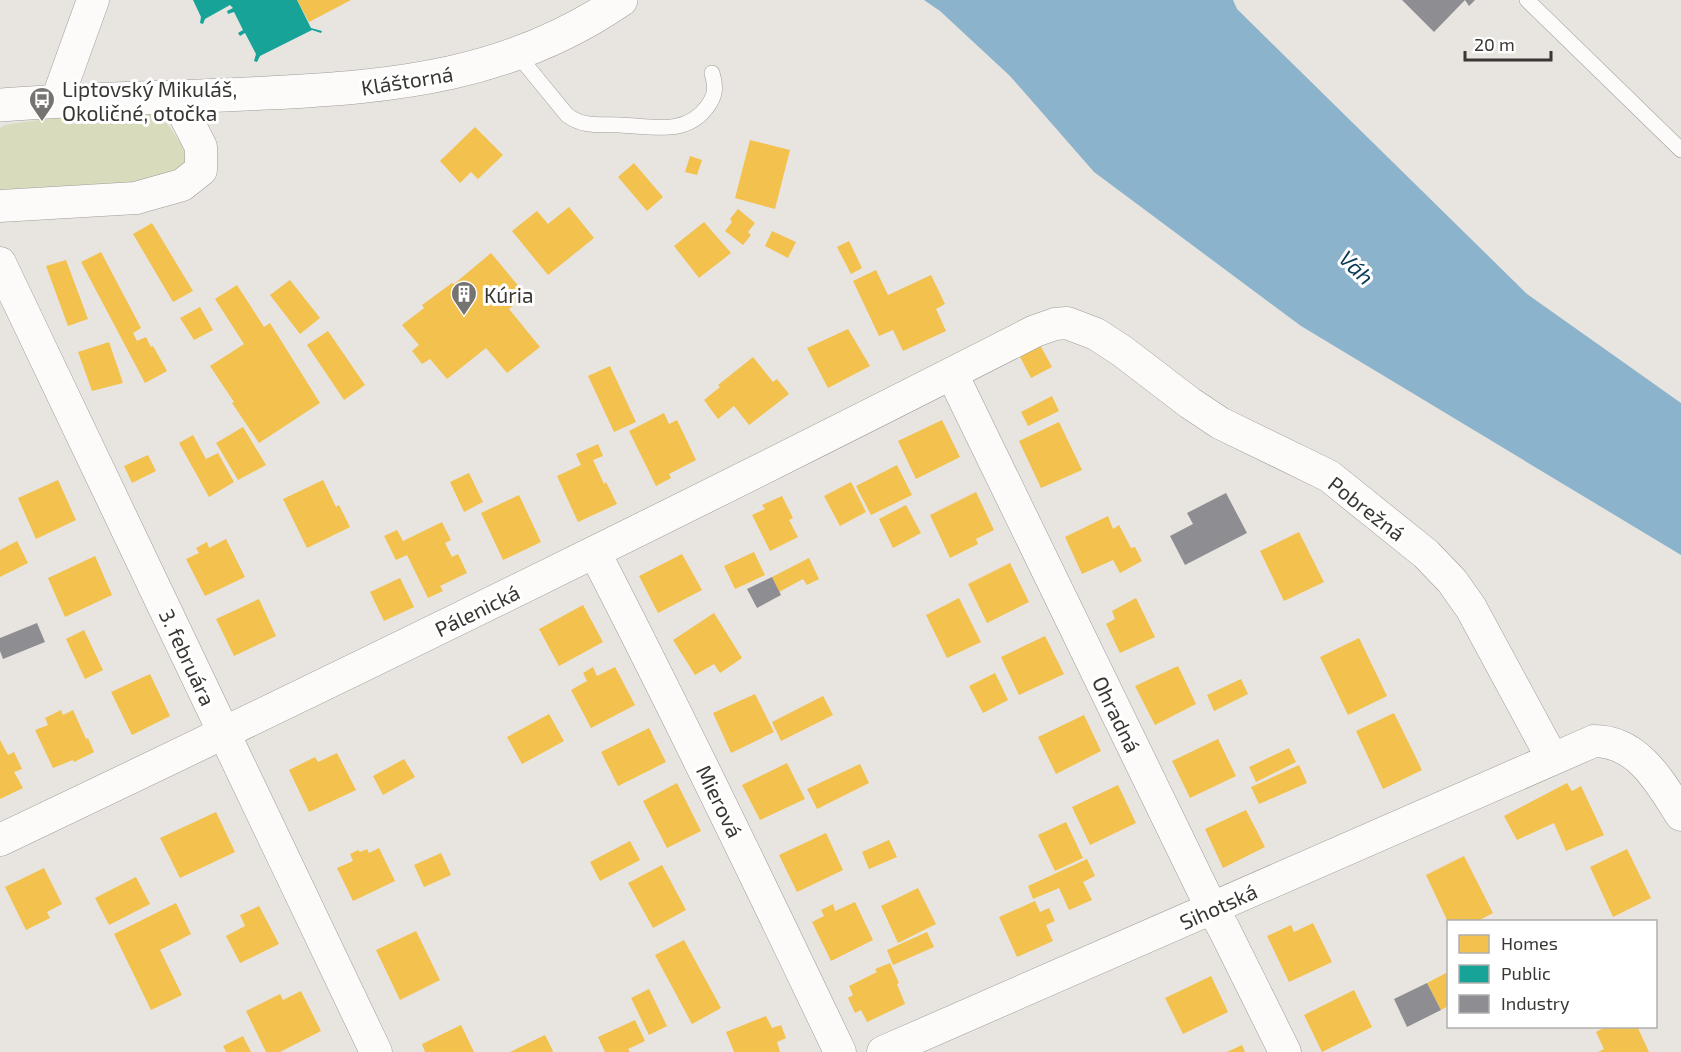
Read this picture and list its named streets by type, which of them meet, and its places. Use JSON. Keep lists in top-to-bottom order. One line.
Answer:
{"streets":{"street":["Kláštorná","Pobrežná","Pálenická","3. februára","Ohradná","Mierová","Sihotská"]},"crossings":[["Pobrežná","Pálenická"],["Pobrežná","Ohradná"],["Pobrežná","Sihotská"],["Pálenická","3. februára"],["Pálenická","Ohradná"],["Pálenická","Mierová"],["Ohradná","Sihotská"]],"water":["Váh"],"places":{"bus stop":["Liptovský Mikuláš, Okoličné, otočka"],"building":["Kúria"]},"legend":["Homes","Public","Industry"],"scale_bar":"20 m"}
